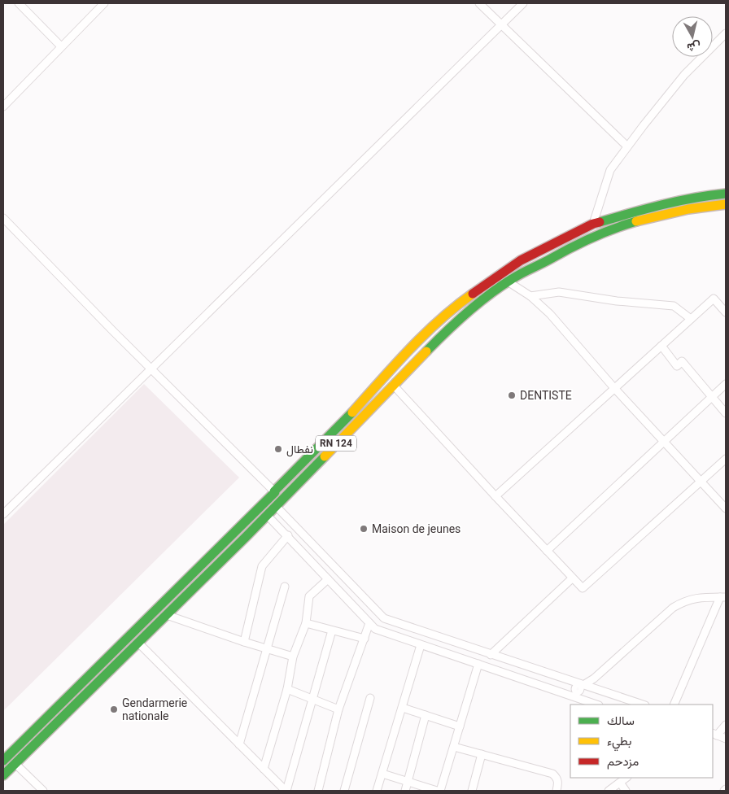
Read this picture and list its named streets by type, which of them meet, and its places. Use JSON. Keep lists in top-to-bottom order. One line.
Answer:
{"streets":{"main road":["RN 124"]},"places":["DENTISTE","نفطال","Maison de jeunes","Gendarmerie nationale"],"legend":["سالك","بطيء","مزدحم"],"north":"bottom"}
